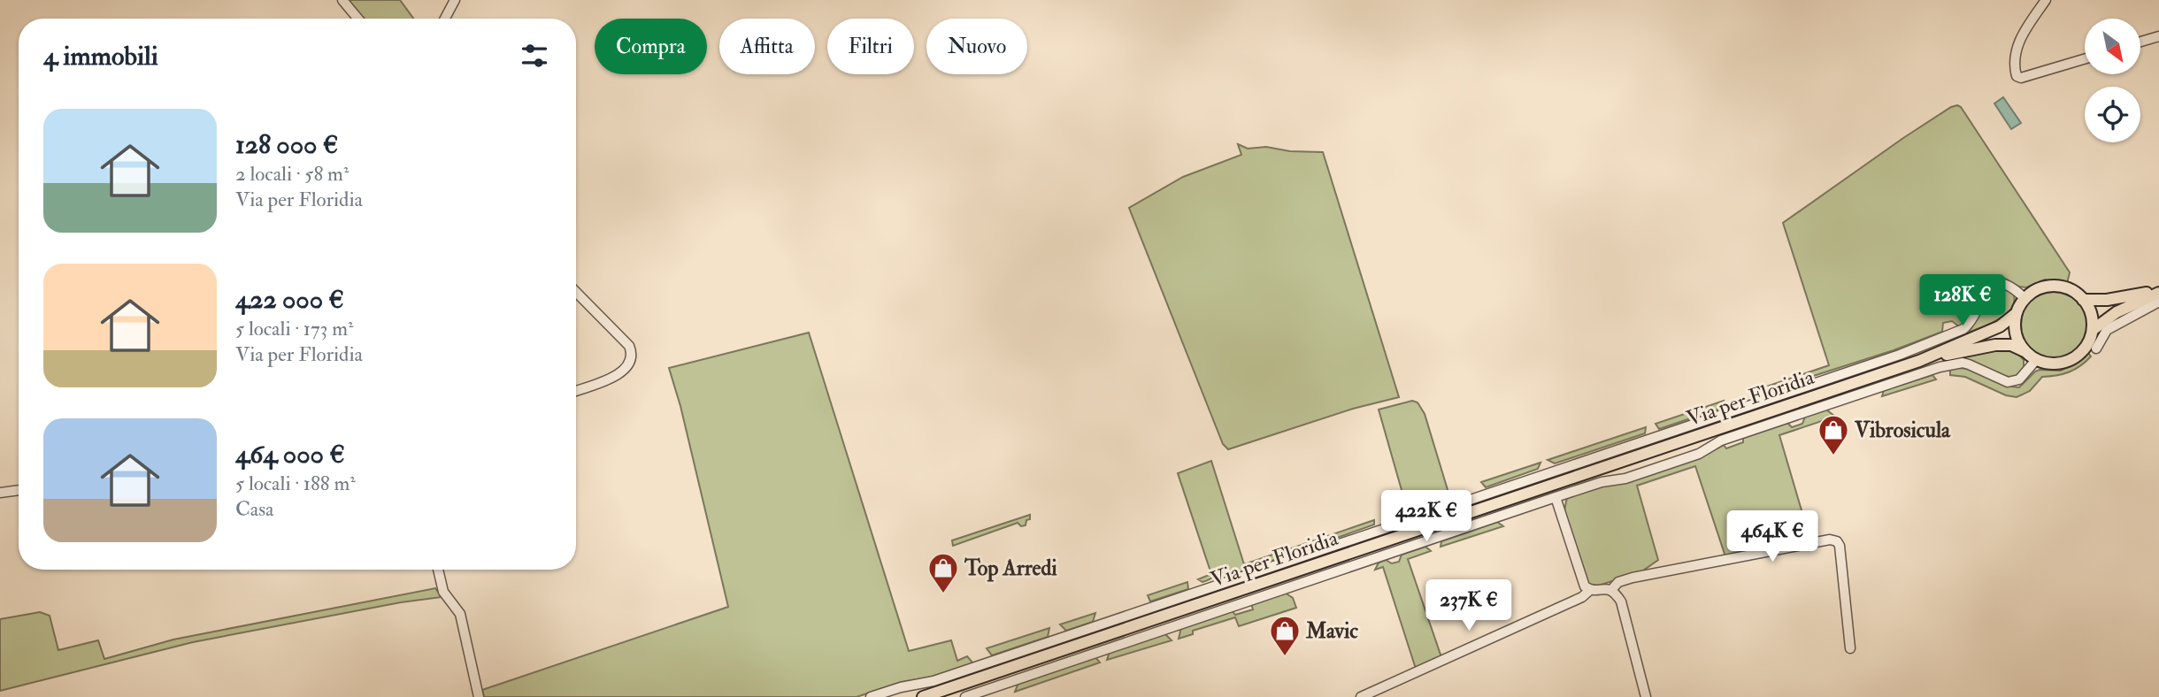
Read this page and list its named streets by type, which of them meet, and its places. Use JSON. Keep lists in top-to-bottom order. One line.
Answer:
{"streets":{"main road":["Via per Floridia"]},"places":{"shop":["Vibrosicula","Top Arredi","Mavic"]},"north":"bottom right","page":{"chip":["Compra","Affitta","Filtri","Nuovo"],"heading":"4 immobili","list":[{"name":"128 000 €","note":"2 locali · 58 m² · Via per Floridia"},{"name":"422 000 €","note":"5 locali · 173 m² · Via per Floridia"},{"name":"464 000 €","note":"5 locali · 188 m² · Casa"}],"price":["128K €","422K €","464K €","237K €"]}}
